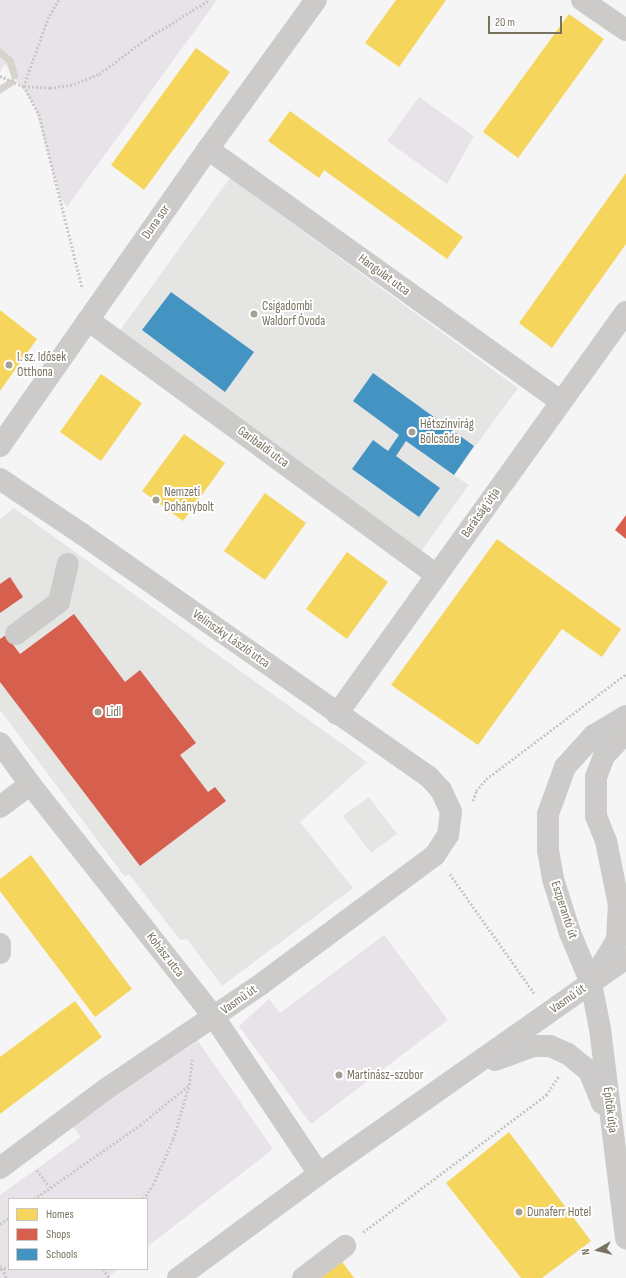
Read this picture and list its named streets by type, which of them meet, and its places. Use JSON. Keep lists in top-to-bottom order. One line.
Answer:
{"streets":{"street":["Duna sor","Hangulat utca","Garibaldi utca","Barátság útja","Velinszky László utca","Eszperantó út","Kohász utca","Vasmű út","Építők útja"]},"crossings":[["Duna sor","Hangulat utca"],["Duna sor","Garibaldi utca"],["Hangulat utca","Barátság útja"],["Garibaldi utca","Barátság útja"],["Barátság útja","Velinszky László utca"],["Velinszky László utca","Vasmű út"],["Eszperantó út","Vasmű út"],["Eszperantó út","Építők útja"],["Kohász utca","Vasmű út"],["Vasmű út","Építők útja"]],"places":["Csigadombi Waldorf Óvoda","I. sz. Idősek Otthona","Hétszínvirág Bölcsőde","Nemzeti Dohánybolt","Lidl","Martinász-szobor","Dunaferr Hotel"],"legend":["Homes","Shops","Schools"],"scale_bar":"20 m","north":"left"}
